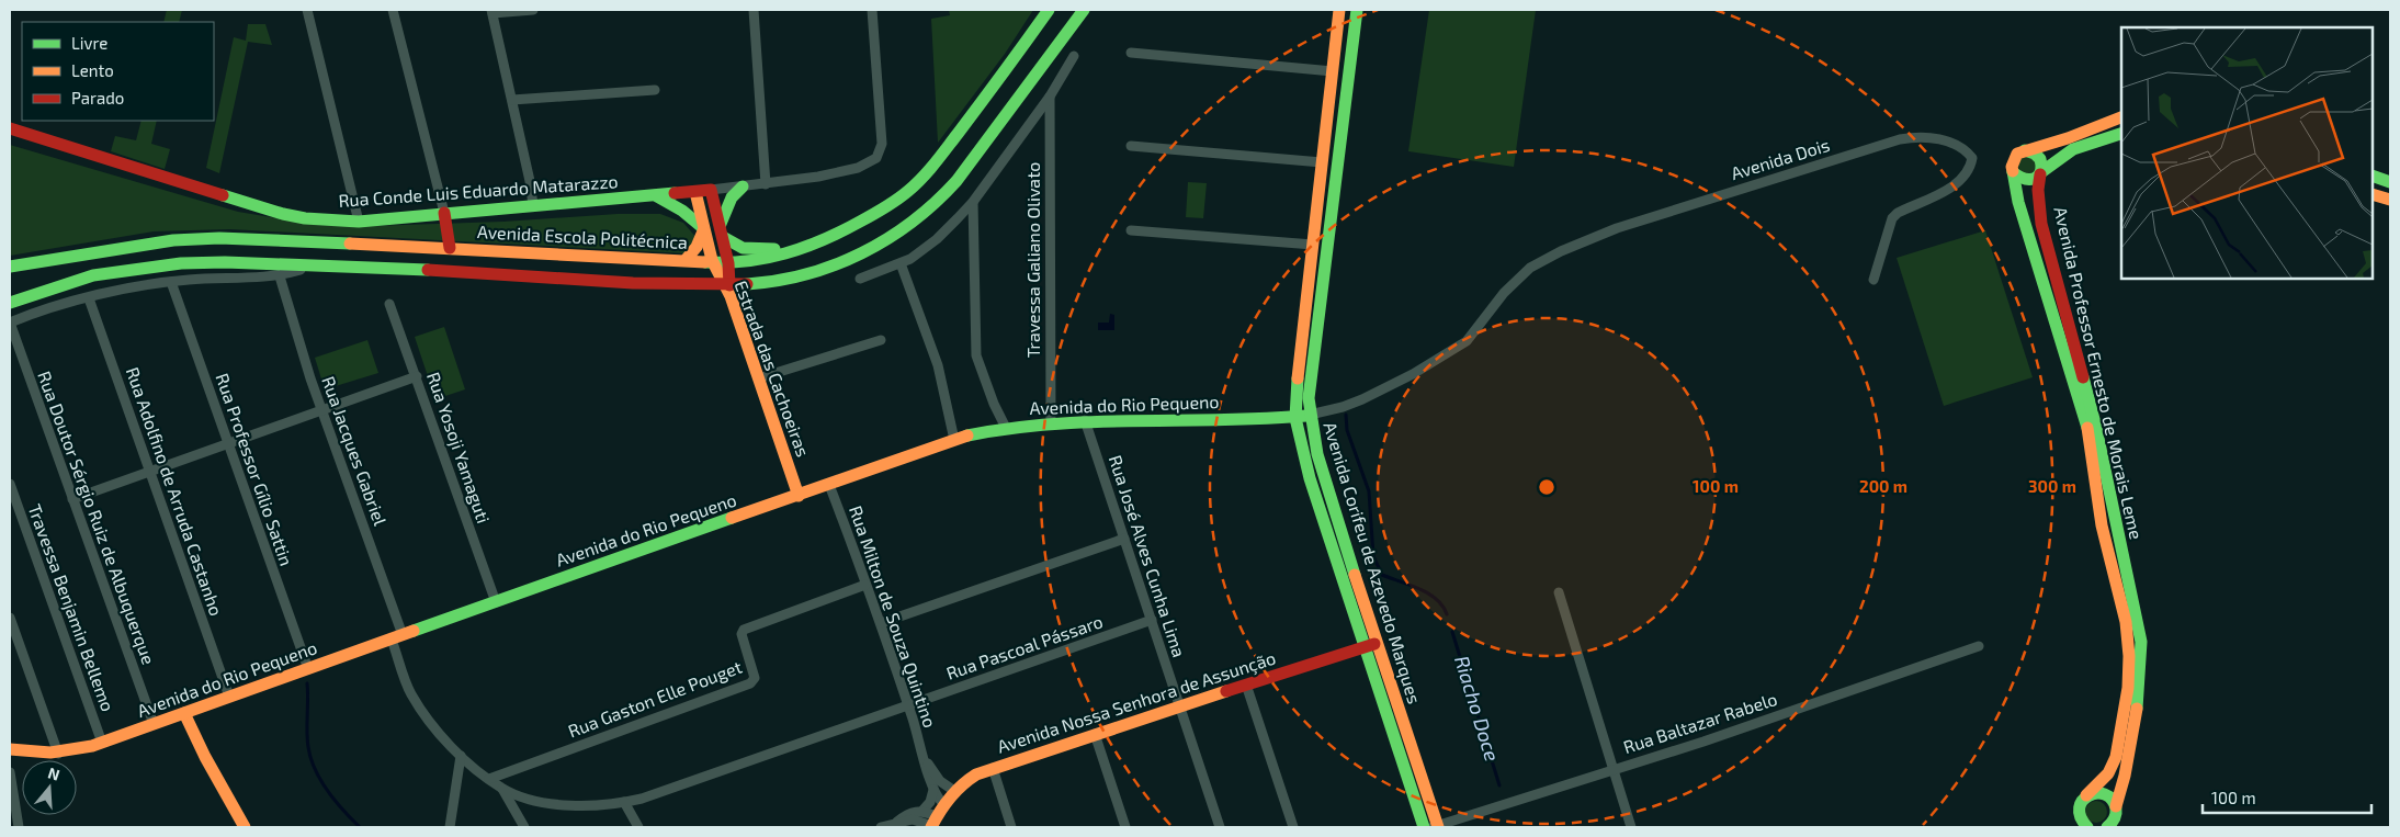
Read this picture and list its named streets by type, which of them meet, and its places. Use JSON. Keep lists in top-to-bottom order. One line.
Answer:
{"streets":{"main road":["Rua Conde Luis Eduardo Matarazzo","Avenida Escola Politécnica","Estrada das Cachoeiras","Avenida Professor Ernesto de Morais Leme","Avenida do Rio Pequeno","Avenida Corifeu de Azevedo Marques","Avenida Nossa Senhora de Assunção"],"street":["Avenida Dois","Travessa Galiano Olivato","Rua Yosoji Yamaguti","Rua Jacques Gabriel","Rua Professor Gílio Sattin","Rua Adolfino de Arruda Castanho","Rua Doutor Sérgio Ruiz de Albuquerque","Rua José Alves Cunha Lima","Travessa Benjamin Bellemo","Rua Milton de Souza Quintino","Rua Pascoal Pássaro","Rua Gaston Elle Pouget","Rua Baltazar Rabelo"]},"crossings":[["Avenida Dois","Avenida do Rio Pequeno"],["Avenida Dois","Avenida Corifeu de Azevedo Marques"],["Rua Conde Luis Eduardo Matarazzo","Estrada das Cachoeiras"],["Avenida Escola Politécnica","Estrada das Cachoeiras"],["Travessa Galiano Olivato","Avenida do Rio Pequeno"],["Estrada das Cachoeiras","Avenida do Rio Pequeno"],["Avenida do Rio Pequeno","Rua Yosoji Yamaguti"],["Avenida do Rio Pequeno","Rua Jacques Gabriel"],["Avenida do Rio Pequeno","Rua Professor Gílio Sattin"],["Avenida do Rio Pequeno","Rua Adolfino de Arruda Castanho"],["Avenida do Rio Pequeno","Rua Doutor Sérgio Ruiz de Albuquerque"],["Avenida do Rio Pequeno","Rua José Alves Cunha Lima"],["Avenida do Rio Pequeno","Avenida Corifeu de Azevedo Marques"],["Avenida do Rio Pequeno","Travessa Benjamin Bellemo"],["Avenida do Rio Pequeno","Rua Milton de Souza Quintino"],["Rua Jacques Gabriel","Rua Pascoal Pássaro"],["Rua Jacques Gabriel","Rua Gaston Elle Pouget"],["Rua José Alves Cunha Lima","Rua Pascoal Pássaro"],["Rua José Alves Cunha Lima","Avenida Nossa Senhora de Assunção"],["Avenida Corifeu de Azevedo Marques","Avenida Nossa Senhora de Assunção"],["Avenida Corifeu de Azevedo Marques","Rua Baltazar Rabelo"],["Rua Milton de Souza Quintino","Rua Pascoal Pássaro"],["Rua Milton de Souza Quintino","Rua Gaston Elle Pouget"],["Rua Milton de Souza Quintino","Avenida Nossa Senhora de Assunção"]],"water":["Riacho Doce"],"legend":["Livre","Lento","Parado"],"scale_bar":"100 m","north":"top","rings":["100 m","200 m","300 m"]}
